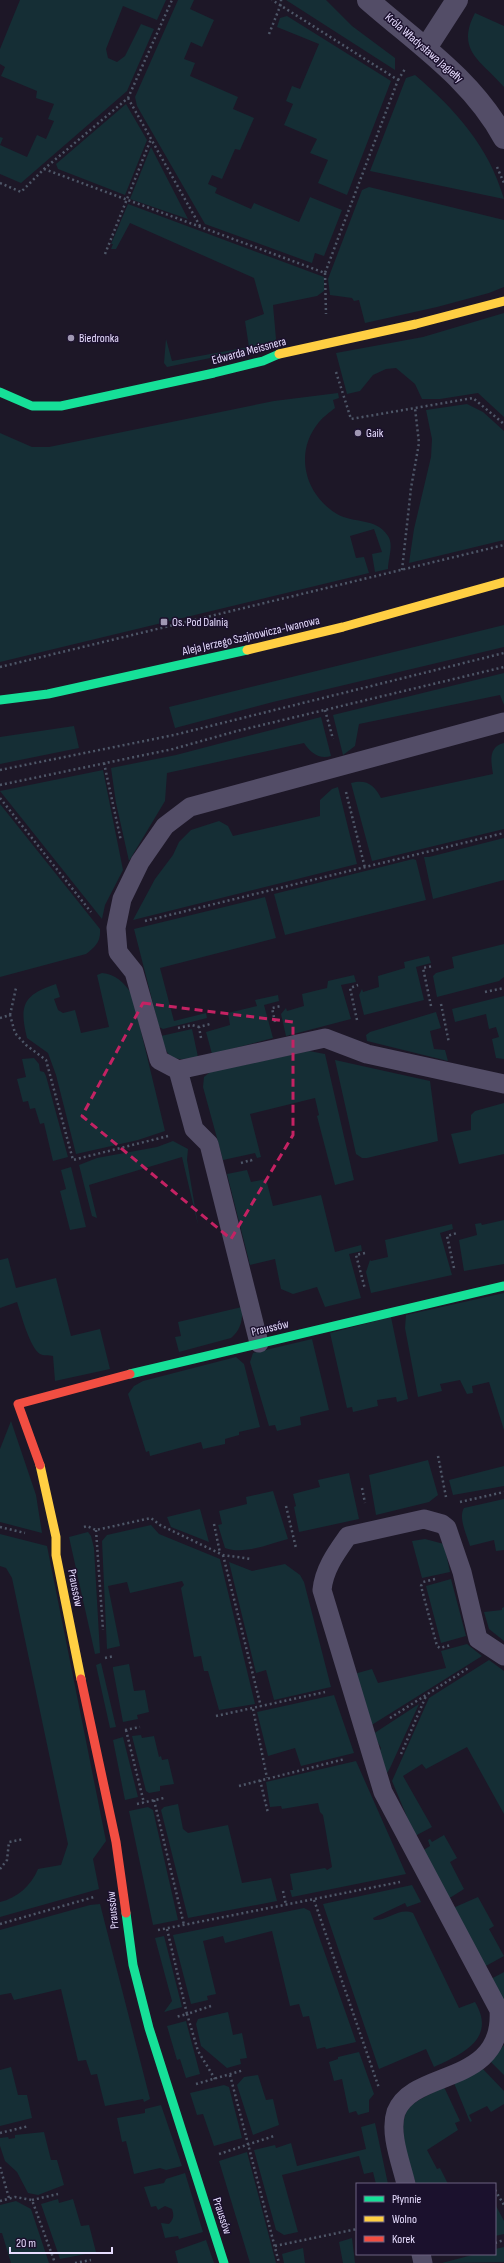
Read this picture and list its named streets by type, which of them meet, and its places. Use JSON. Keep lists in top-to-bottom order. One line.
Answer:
{"streets":{"street":["Króla Władysława Jagiełły","Edwarda Meissnera","Aleja Jerzego Szajnowicza-Iwanowa","Praussów"]},"places":{"other":["Biedronka","Gaik"],"transit":["Os. Pod Dalnią"]},"legend":["Płynnie","Wolno","Korek"],"scale_bar":"20 m"}
